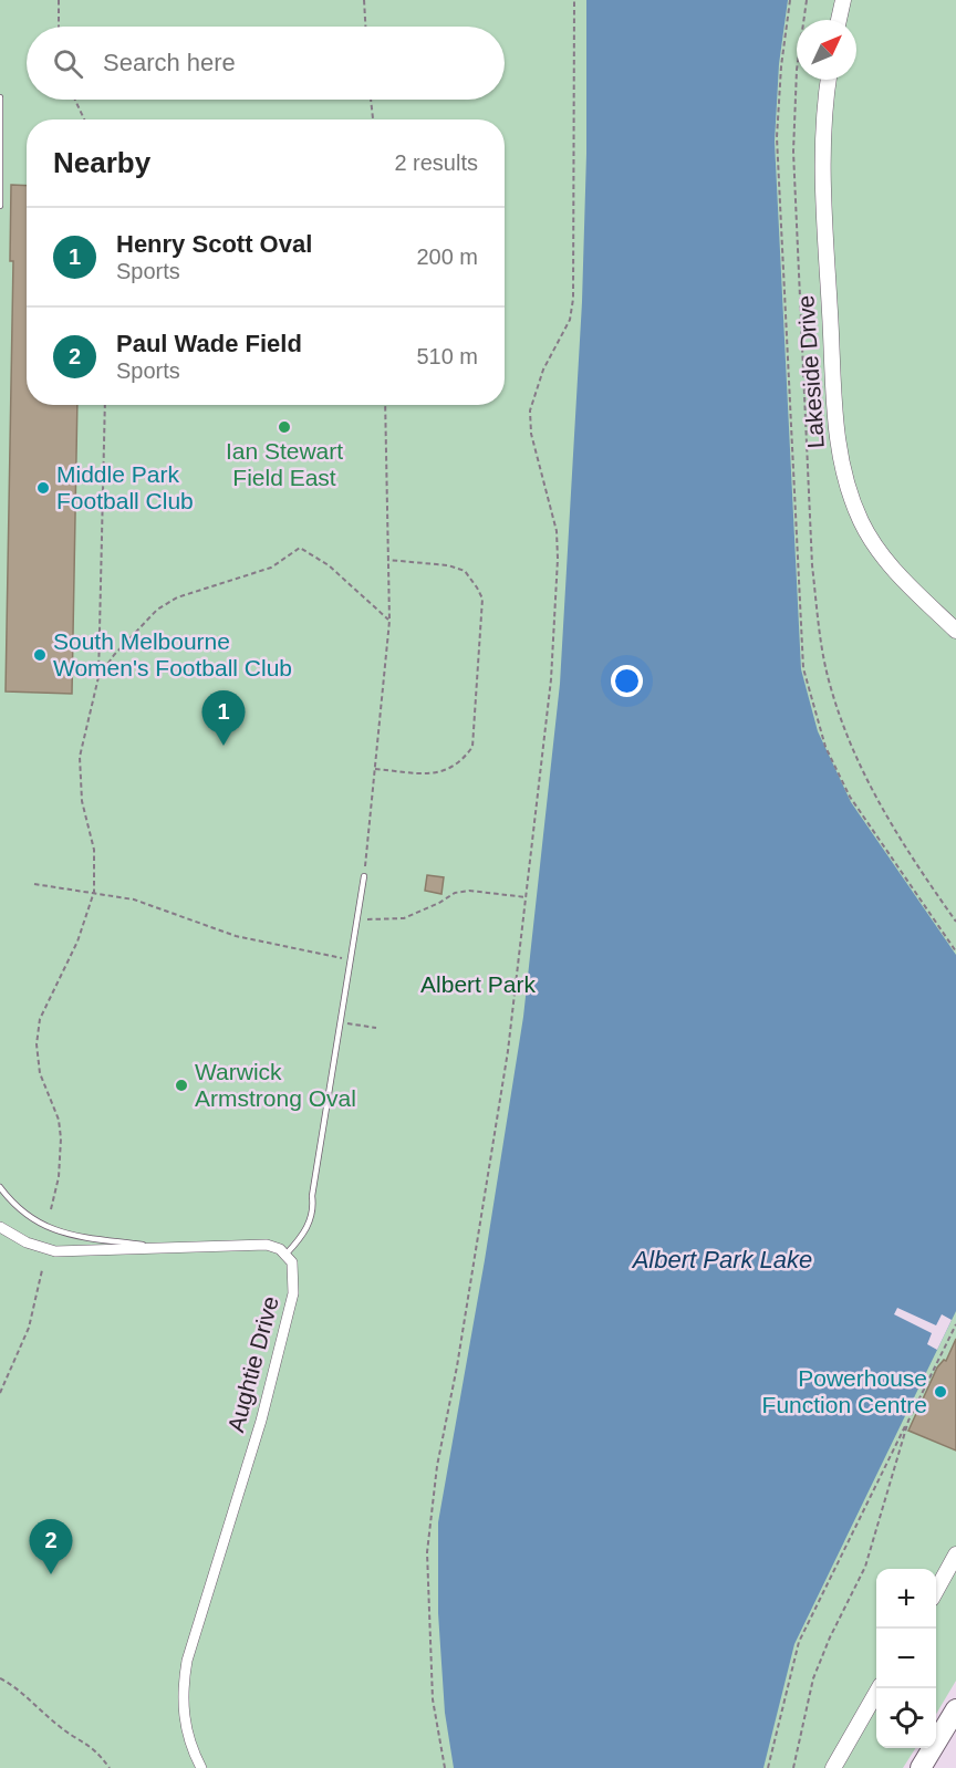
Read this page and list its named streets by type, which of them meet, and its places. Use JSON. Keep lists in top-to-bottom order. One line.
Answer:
{"streets":{"street":["Lakeside Drive","Aughtie Drive"]},"water":["Albert Park Lake"],"parks":["Albert Park"],"places":["Ian Stewart Field East","Middle Park Football Club","South Melbourne Women's Football Club","Warwick Armstrong Oval","Powerhouse Function Centre"],"north":"top right","page":{"search":"Search here","heading":["Nearby","2 results"],"list":[{"mark":"1","name":"Henry Scott Oval","note":"Sports","value":"200 m"},{"mark":"2","name":"Paul Wade Field","note":"Sports","value":"510 m"}],"pins":["1","2"],"map_buttons":["+","−"]}}
